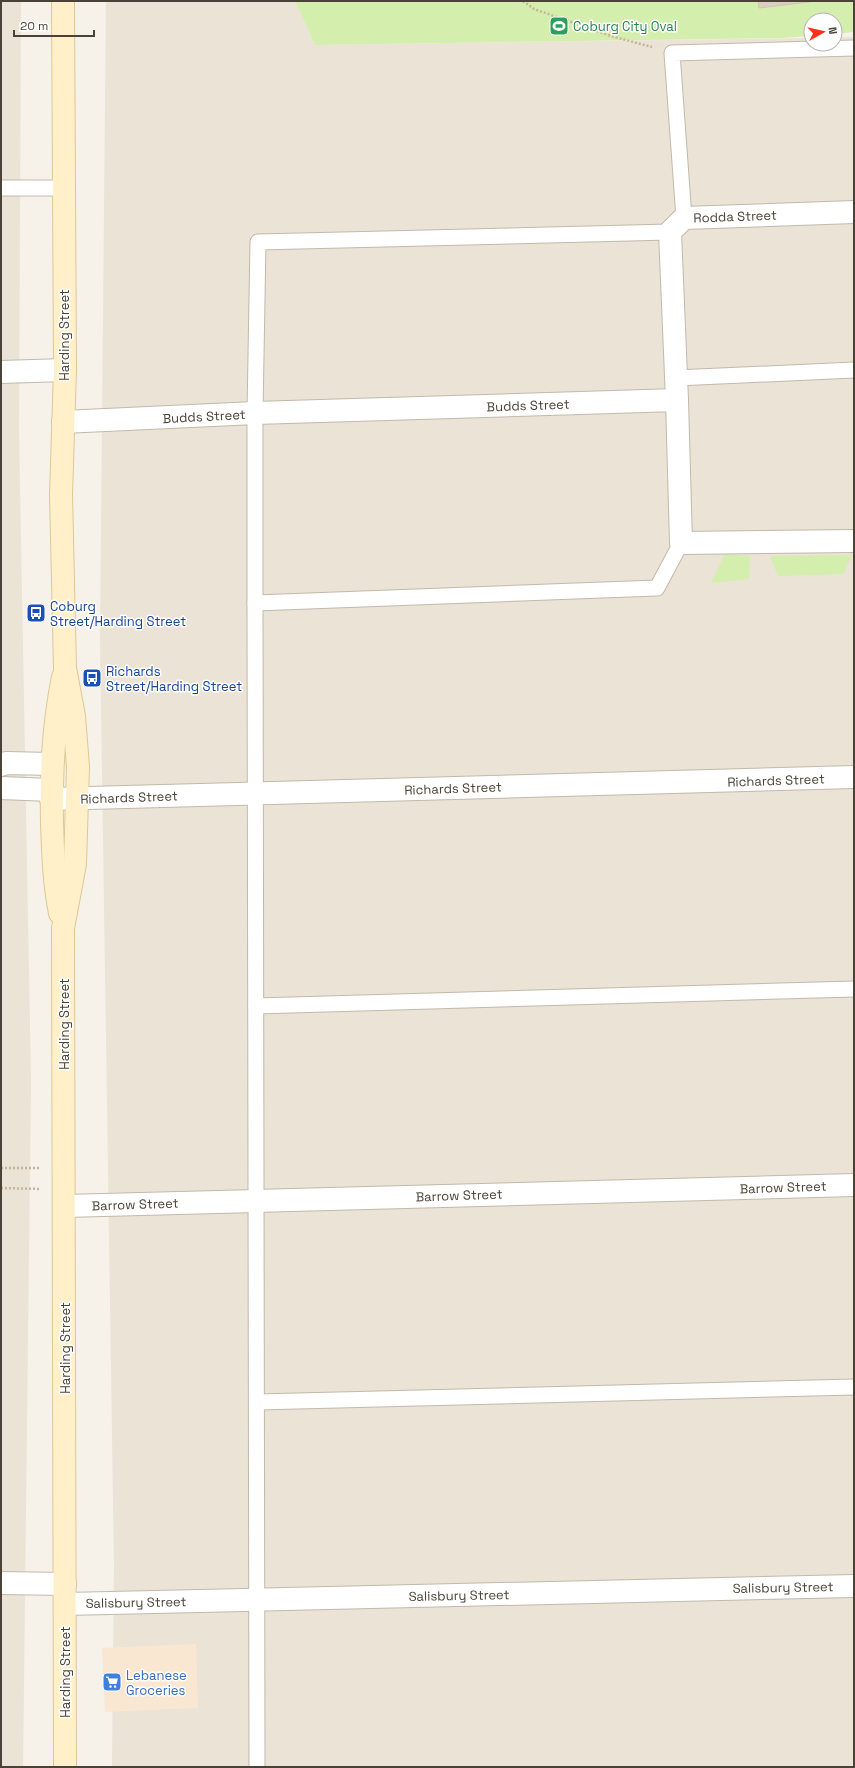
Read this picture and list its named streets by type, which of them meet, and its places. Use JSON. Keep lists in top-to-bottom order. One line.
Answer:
{"streets":{"street":["Rodda Street","Harding Street","Budds Street","Richards Street","Barrow Street","Salisbury Street"]},"crossings":[["Harding Street","Budds Street"],["Harding Street","Richards Street"],["Harding Street","Barrow Street"],["Harding Street","Salisbury Street"]],"places":{"sports":["Coburg City Oval"],"bus stop":["Coburg Street/Harding Street","Richards Street/Harding Street"],"supermarket":["Lebanese Groceries"]},"scale_bar":"20 m","north":"right"}
